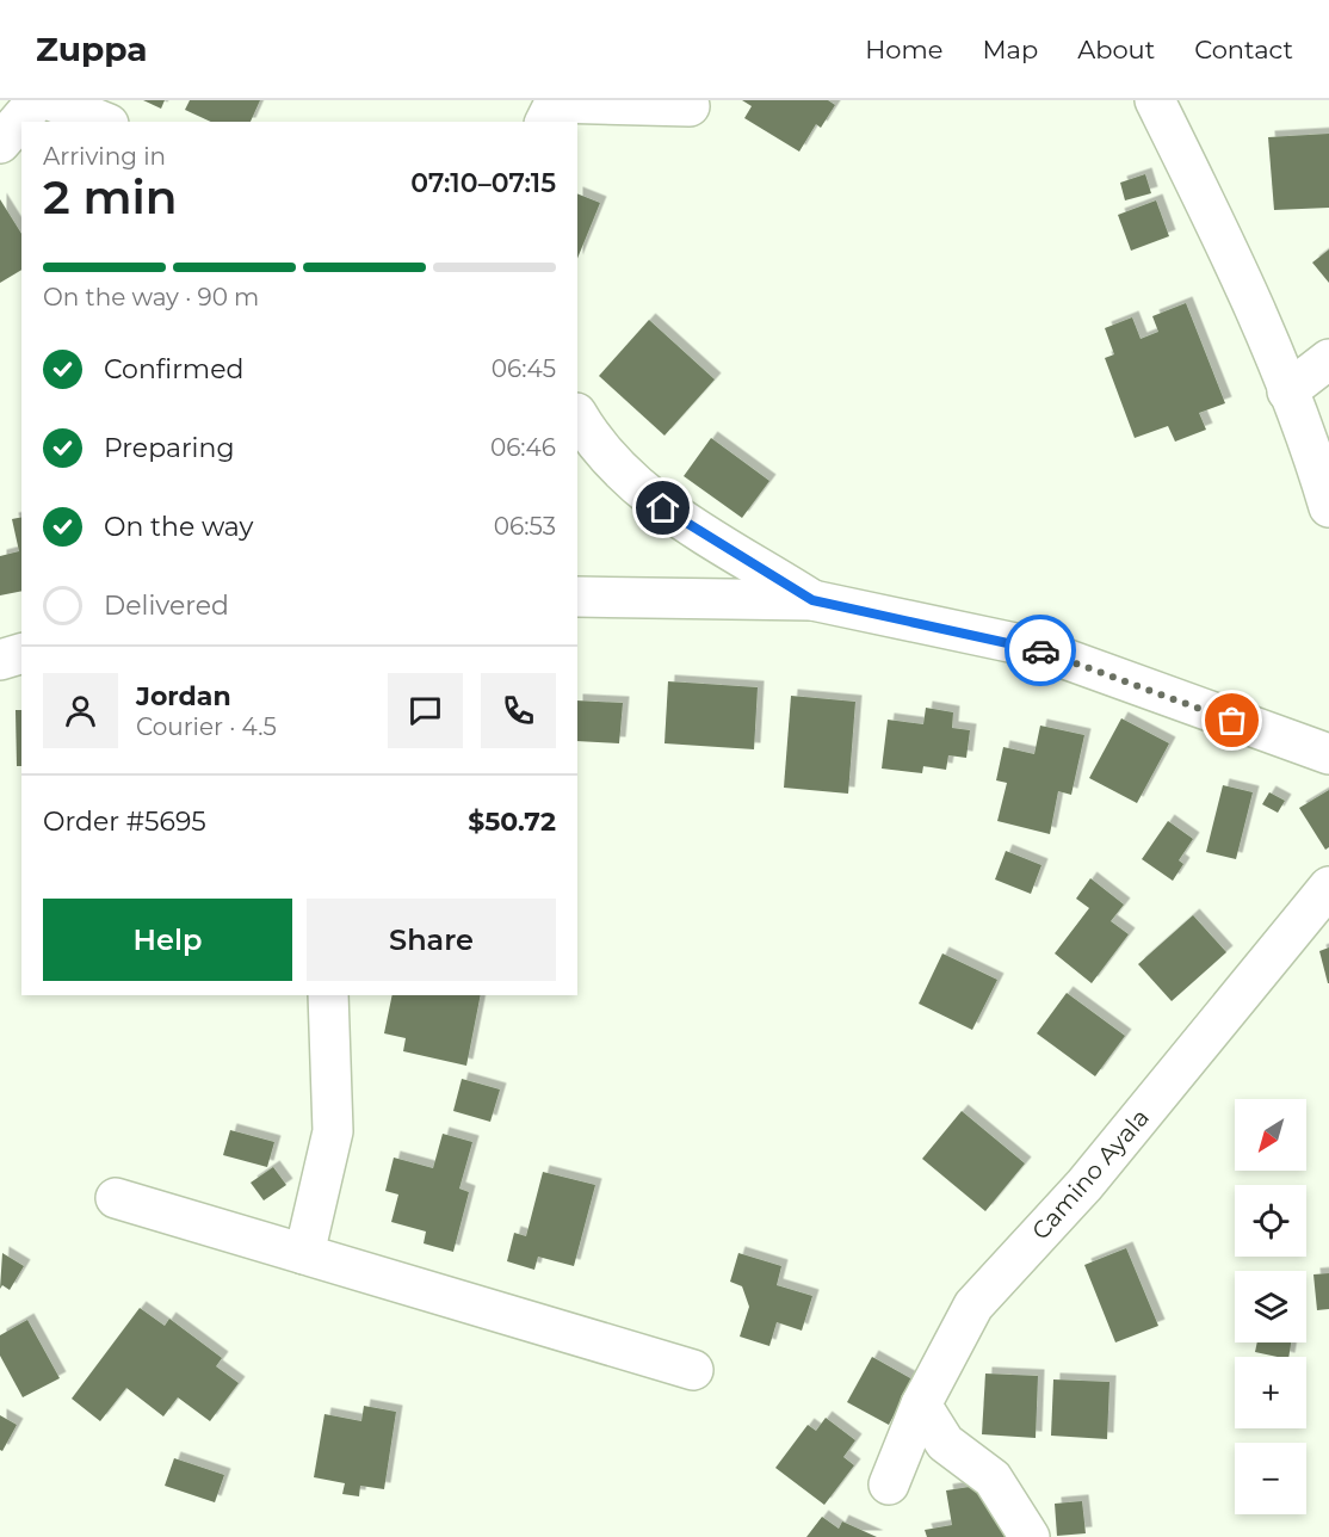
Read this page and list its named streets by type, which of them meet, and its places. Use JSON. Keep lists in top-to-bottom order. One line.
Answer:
{"streets":{"street":["Camino Ayala"]},"north":"bottom left","page":{"header":"Zuppa","nav":["Home","Map","About","Contact"],"heading":["2 min","Arriving in","07:10–07:15"],"panel":["Jordan","Courier · 4.5","Order #5695","$50.72"],"bar":"On the way · 90 m","list":[["Confirmed","06:45"],["Preparing","06:46"],["On the way","06:53"],"Delivered"],"buttons":["Help","Share"],"map_buttons":["+","−"]}}
